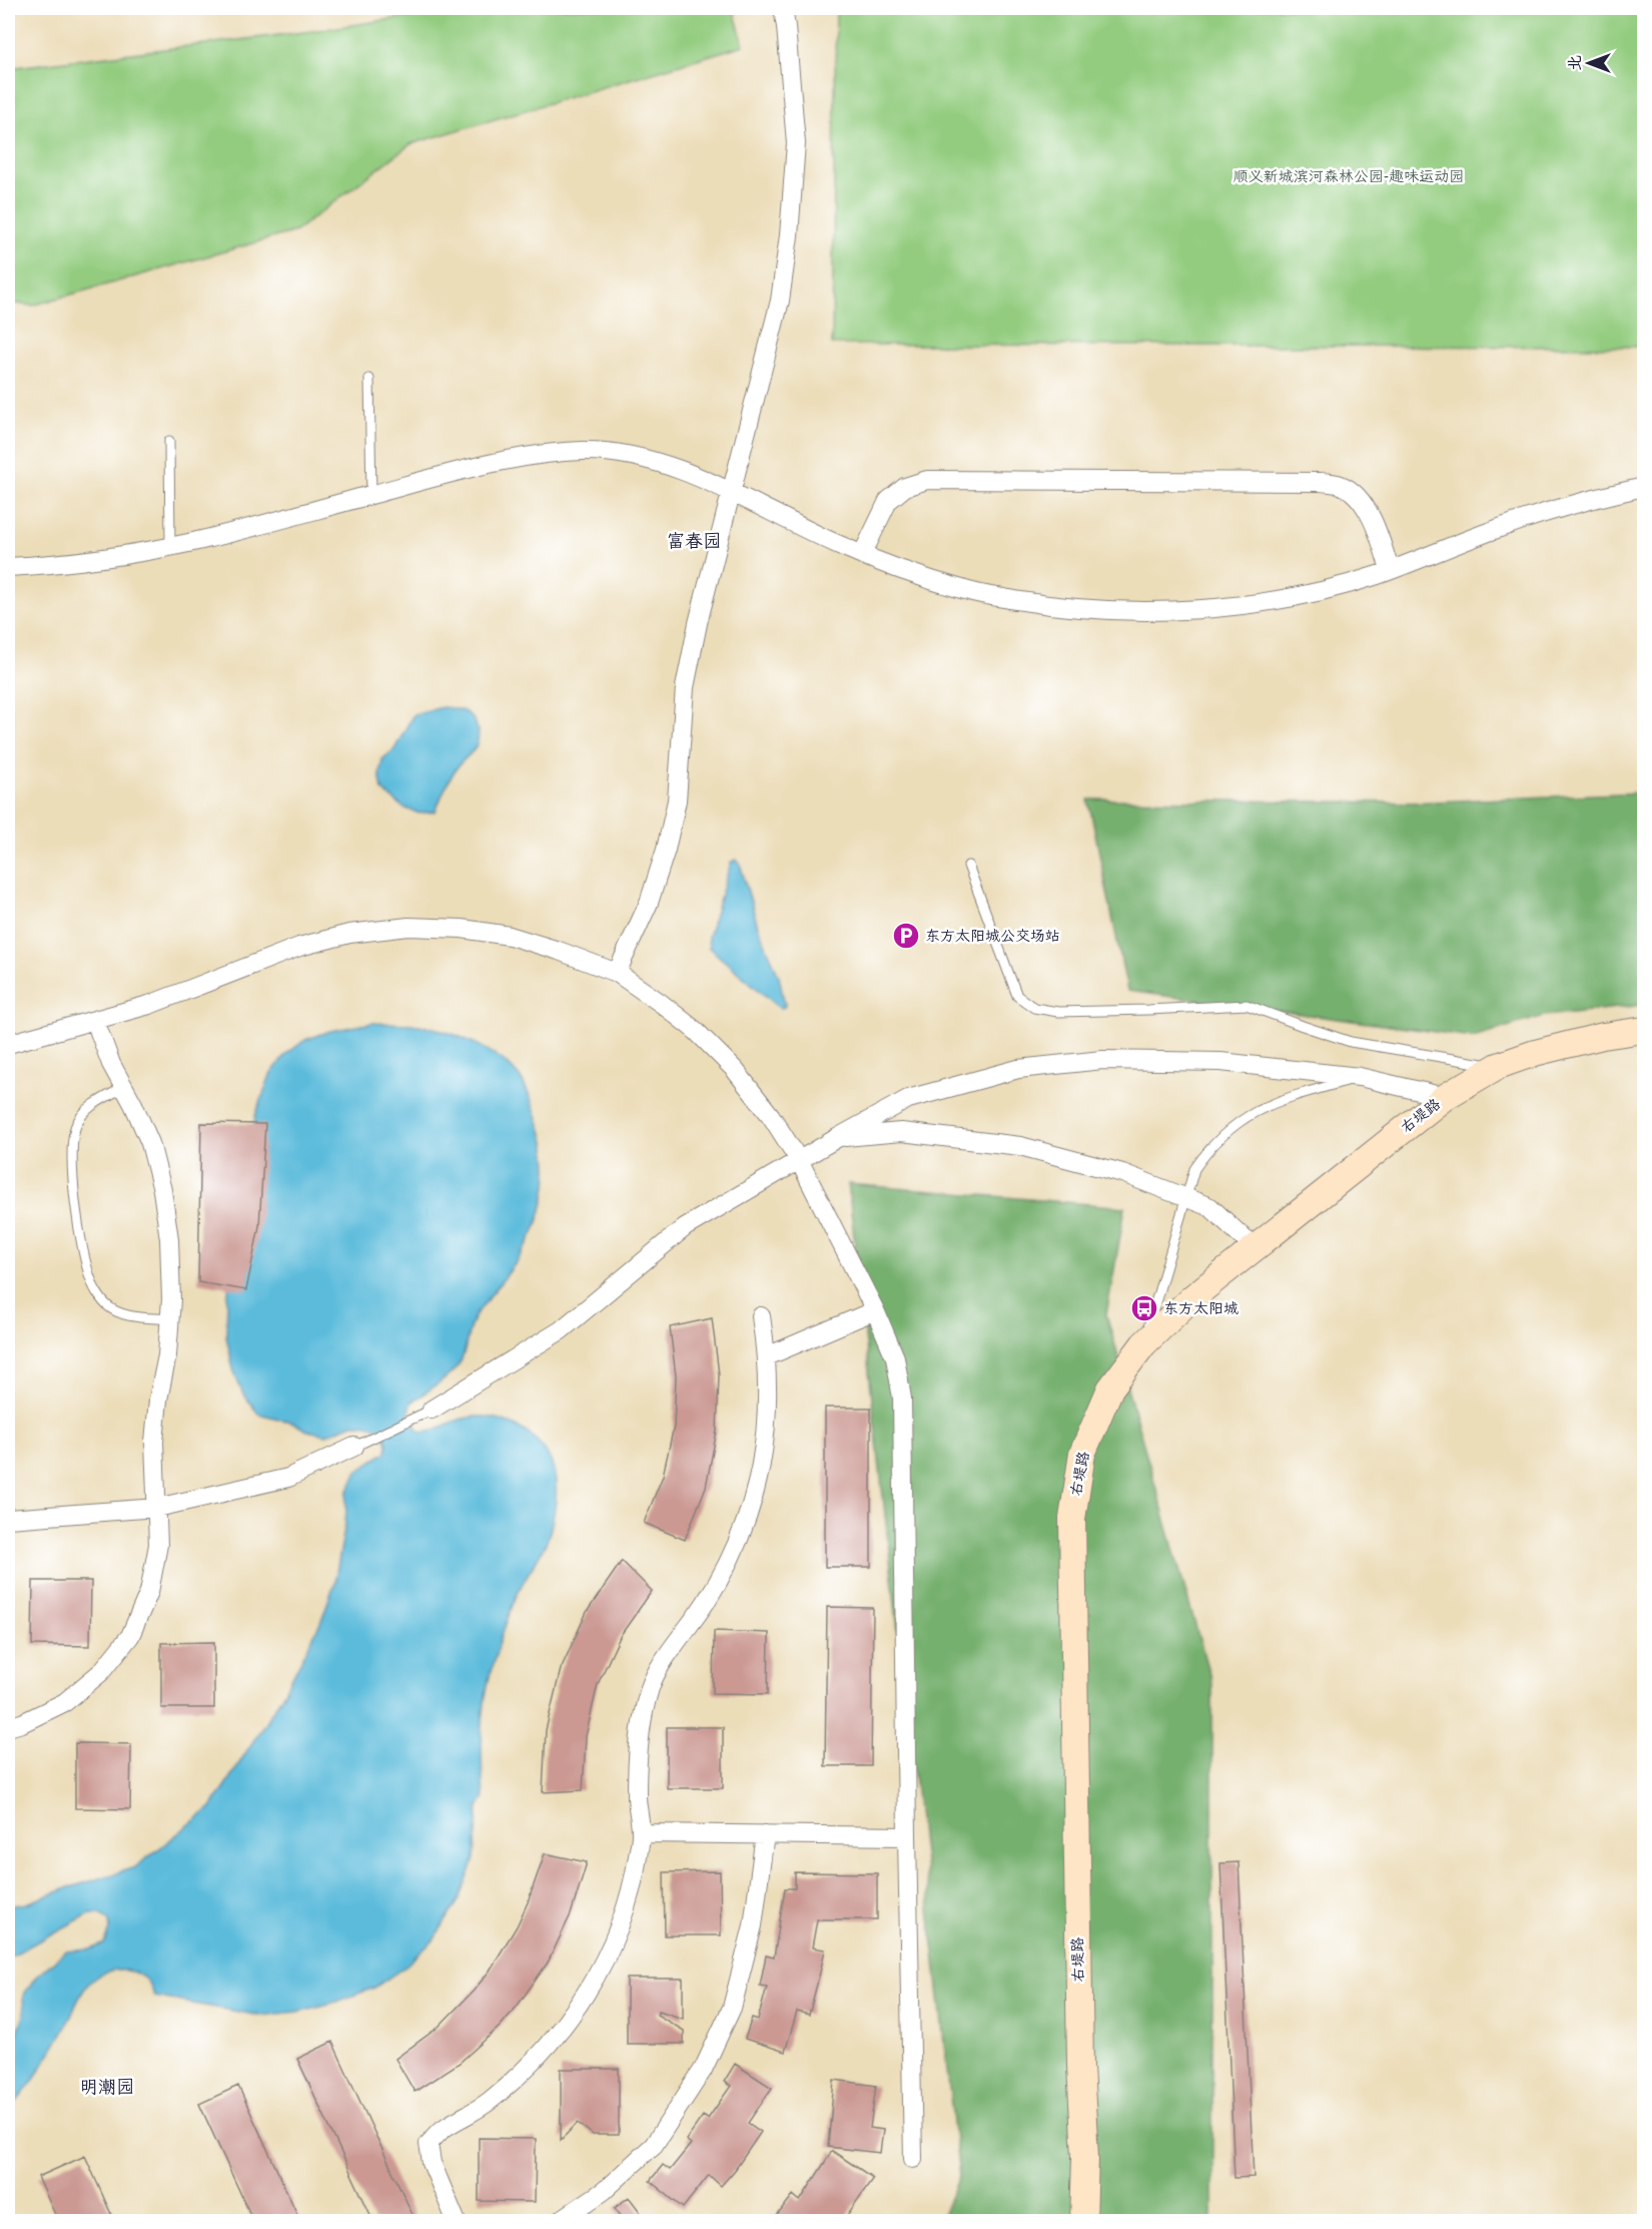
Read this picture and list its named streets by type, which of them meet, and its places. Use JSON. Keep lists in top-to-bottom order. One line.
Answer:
{"streets":{"main road":["右堤路"]},"districts":["富春园","明潮园"],"parks":["顺义新城滨河森林公园-趣味运动园"],"places":{"parking":["东方太阳城公交场站"],"bus stop":["东方太阳城"]},"north":"left"}
